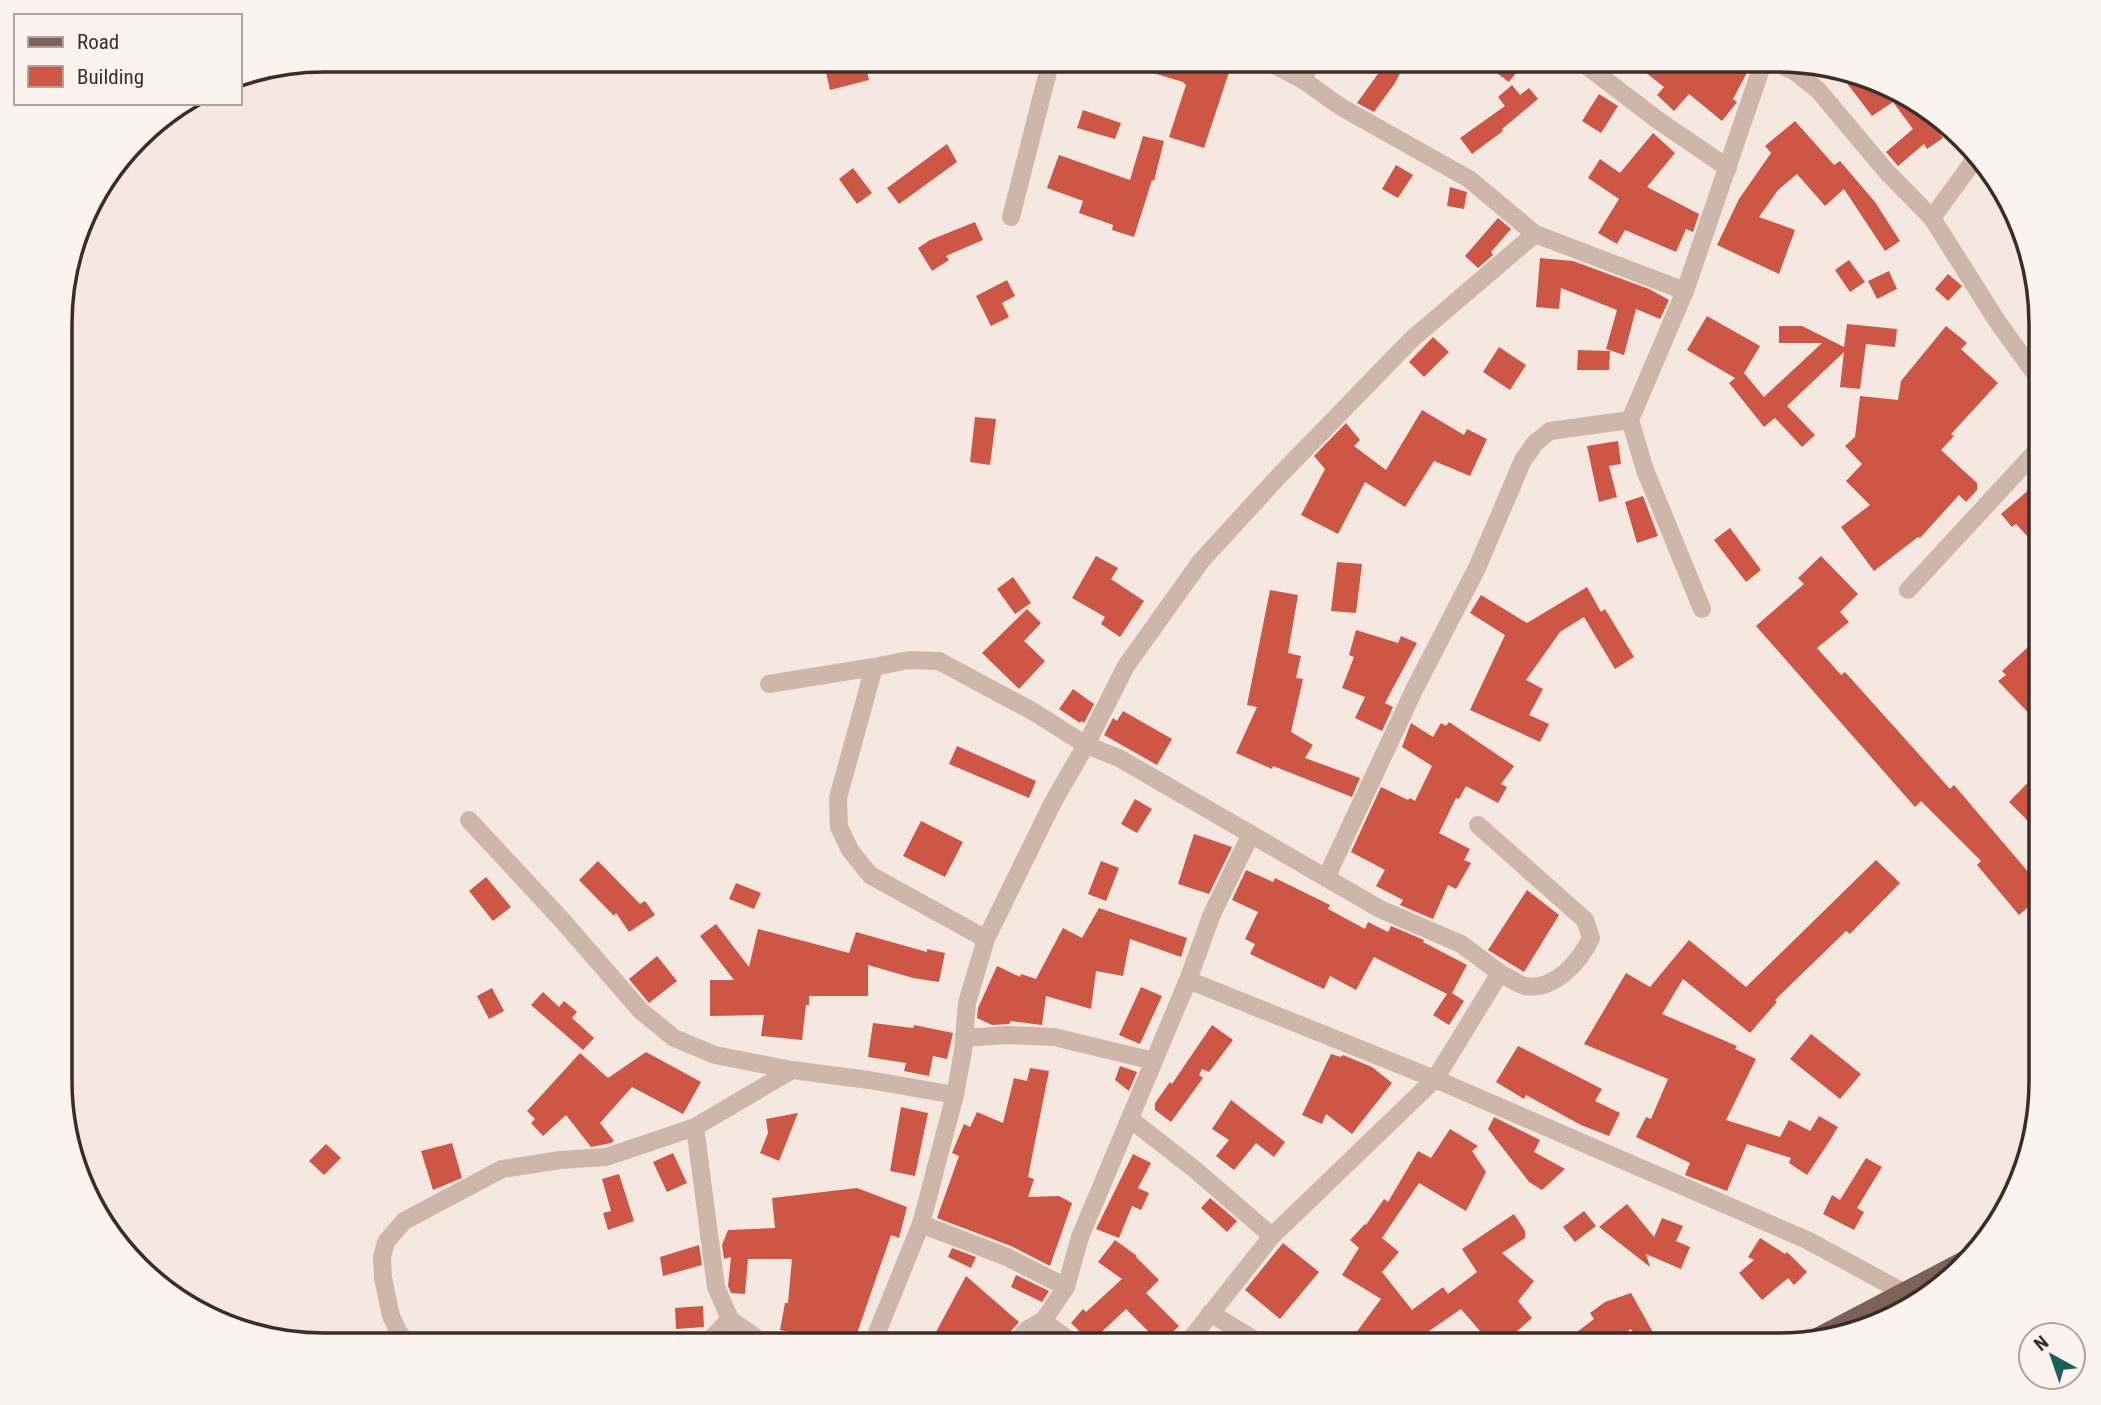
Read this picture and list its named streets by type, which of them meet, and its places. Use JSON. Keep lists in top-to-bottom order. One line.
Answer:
{"legend":["Road","Building"],"north":"top left"}
